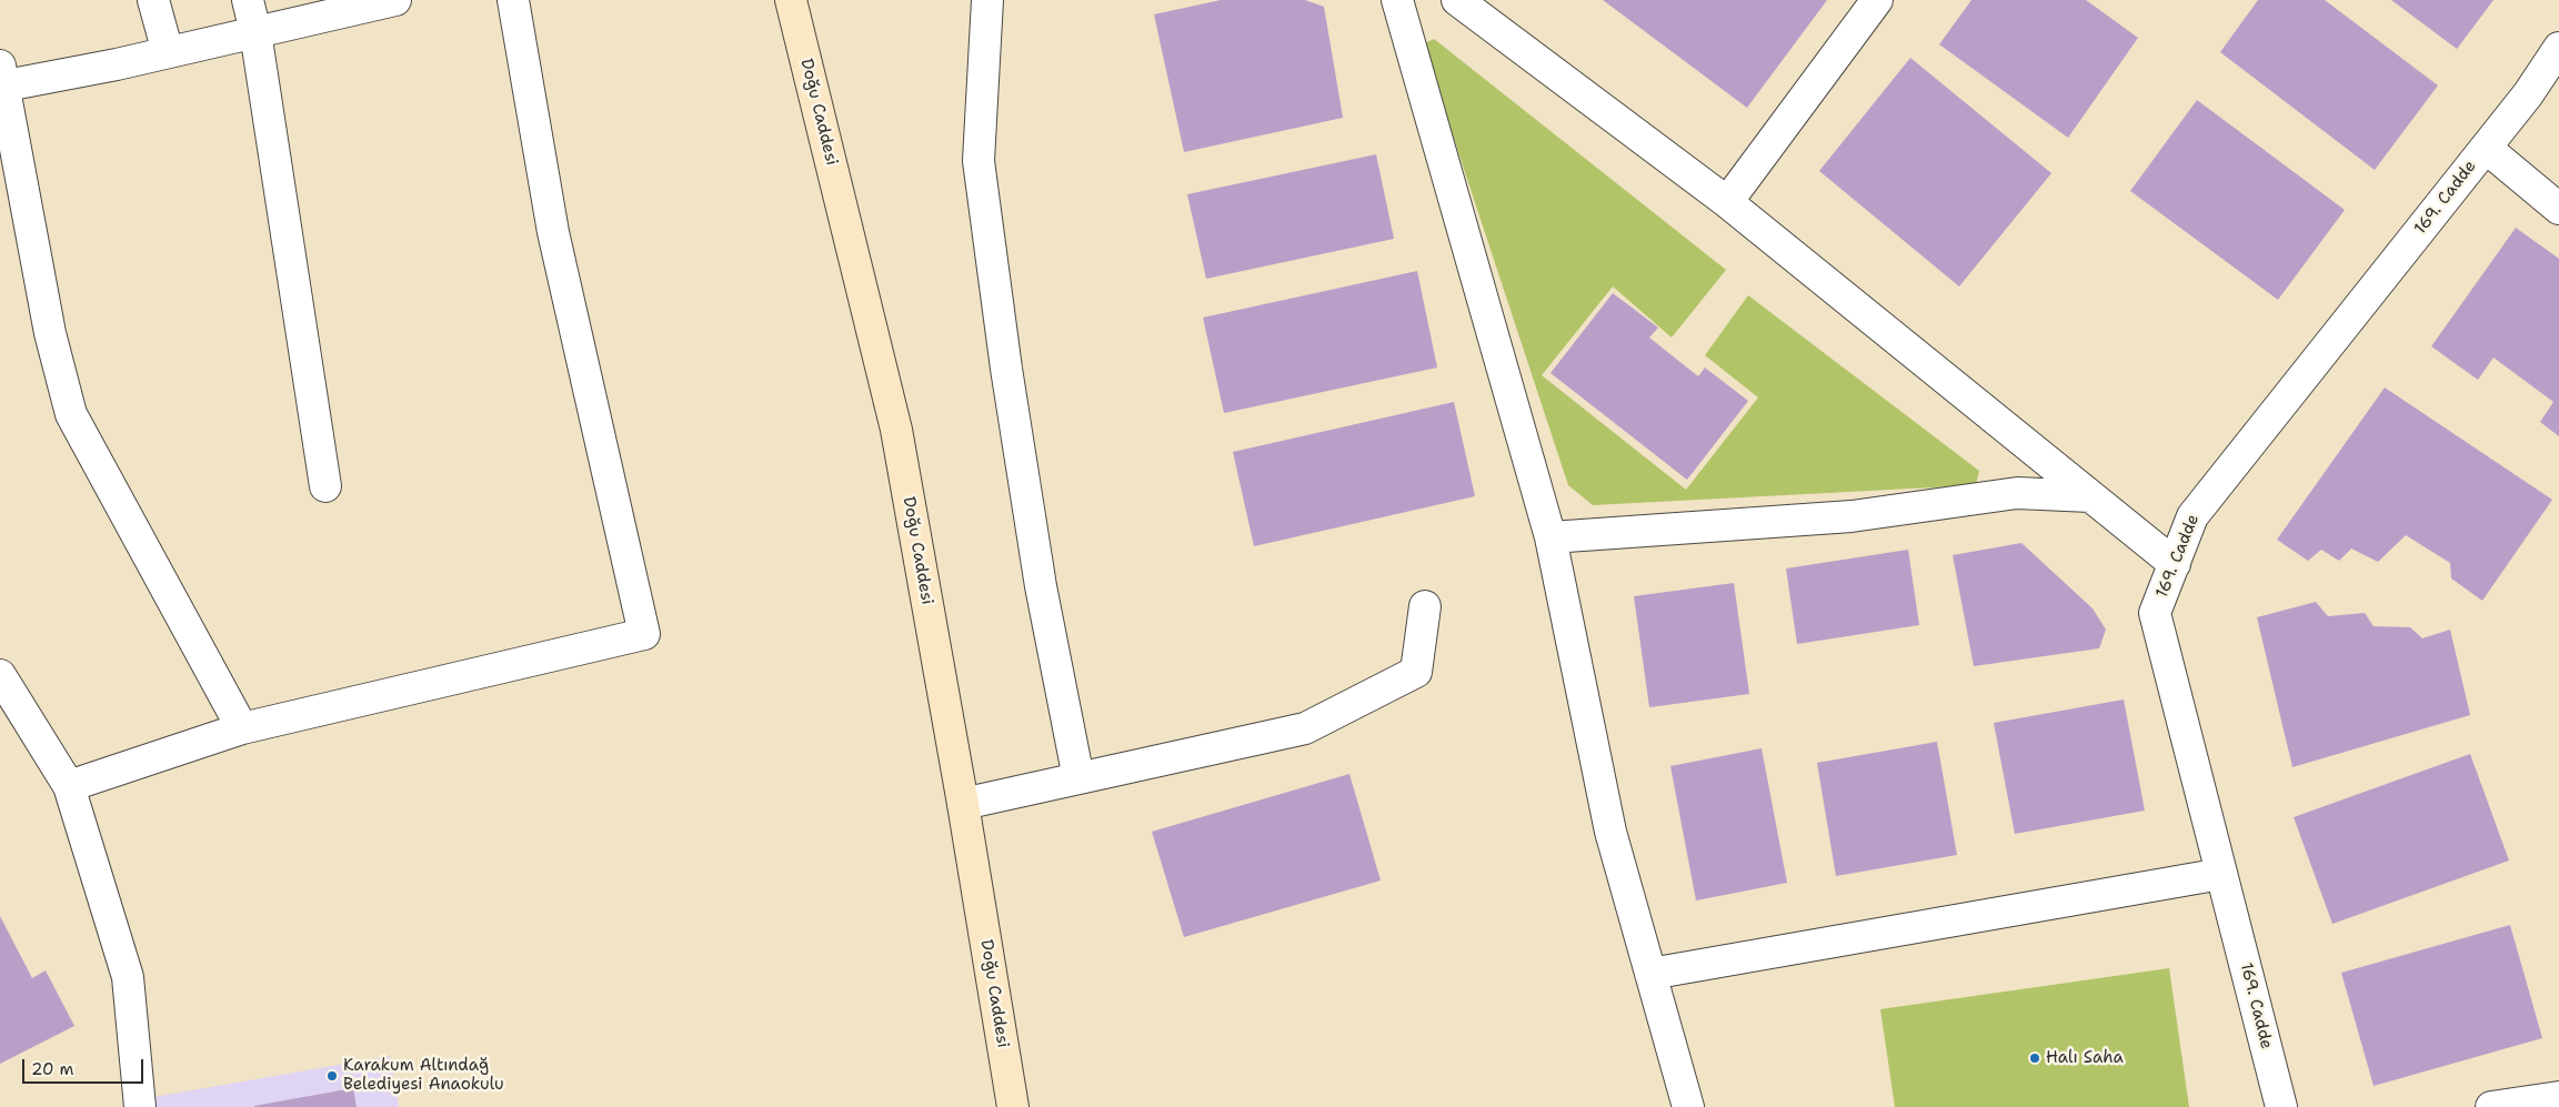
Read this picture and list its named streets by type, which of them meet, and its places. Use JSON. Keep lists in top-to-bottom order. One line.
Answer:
{"streets":{"street":["Doğu Caddesi","169. Cadde"]},"places":["Halı Saha","Karakum Altındağ Belediyesi Anaokulu"],"scale_bar":"20 m"}
